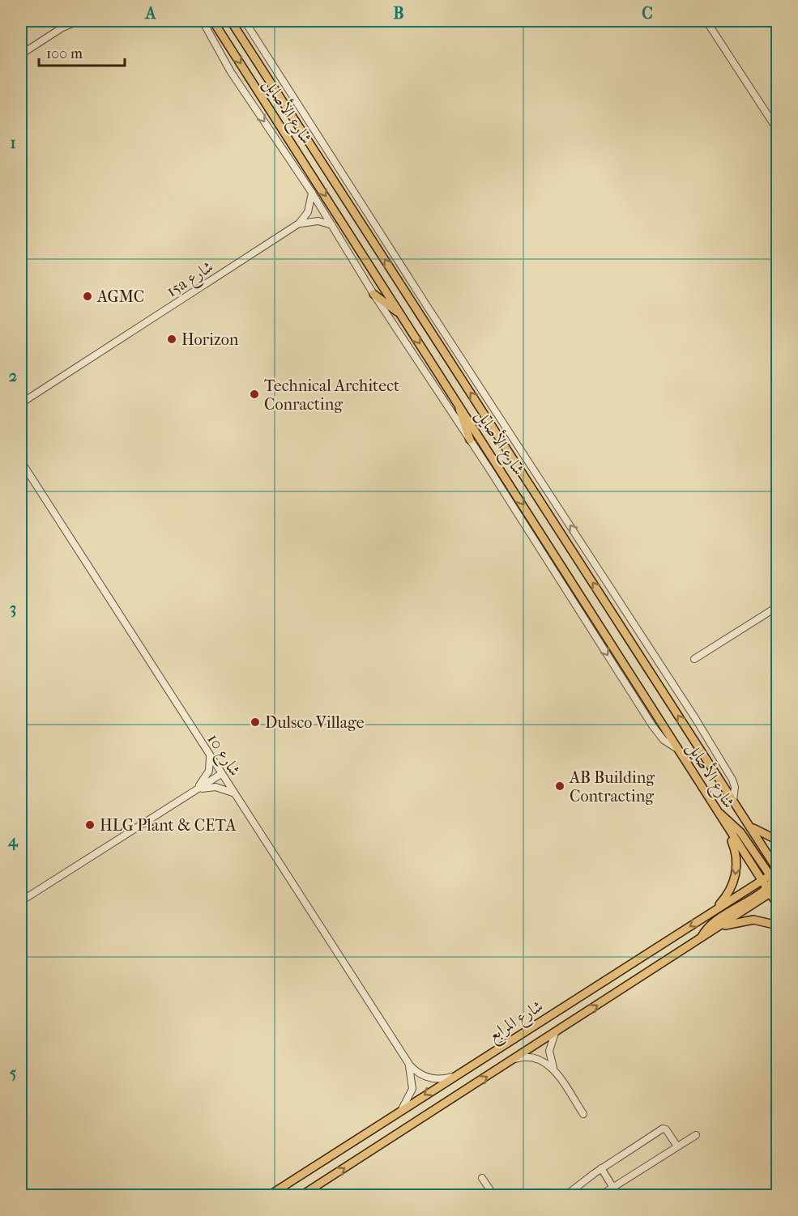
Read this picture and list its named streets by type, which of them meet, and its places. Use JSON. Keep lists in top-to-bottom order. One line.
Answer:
{"streets":{"main road":["شارع الأصايل","شارع المرابع"],"street":["15a شارع","شارع 10"]},"crossings":[["شارع الأصايل","شارع المرابع"],["شارع 10","شارع المرابع"]],"places":["AGMC","Horizon","Technical Architect Conracting","Dulsco Village","AB Building Contracting","HLG Plant & CETA"],"scale_bar":"100 m","grid":{"columns":["A","B","C"],"rows":["1","2","3","4","5"]}}
